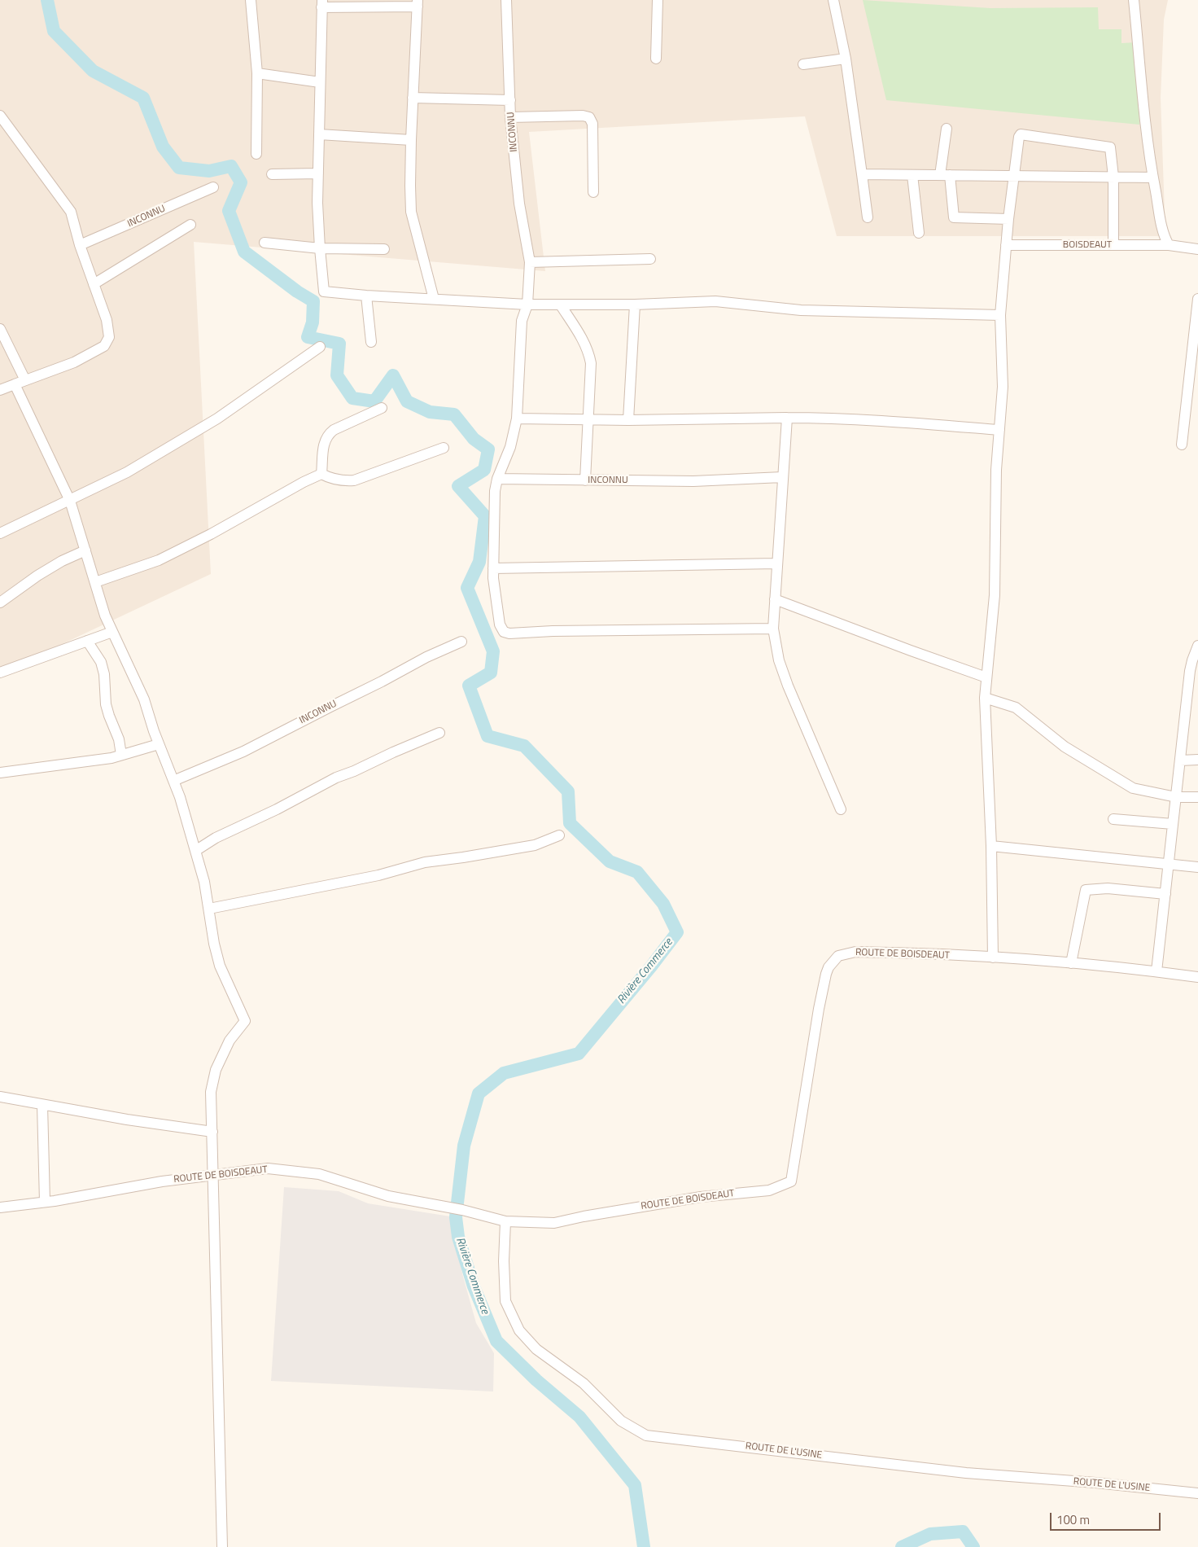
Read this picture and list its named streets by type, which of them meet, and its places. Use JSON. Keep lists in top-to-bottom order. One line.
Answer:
{"streets":{"street":["INCONNU","BOISDEAUT","ROUTE DE BOISDEAUT","ROUTE DE L'USINE"]},"crossings":[["ROUTE DE BOISDEAUT","ROUTE DE L'USINE"]],"water":["Rivière Commerce"],"scale_bar":"100 m"}
